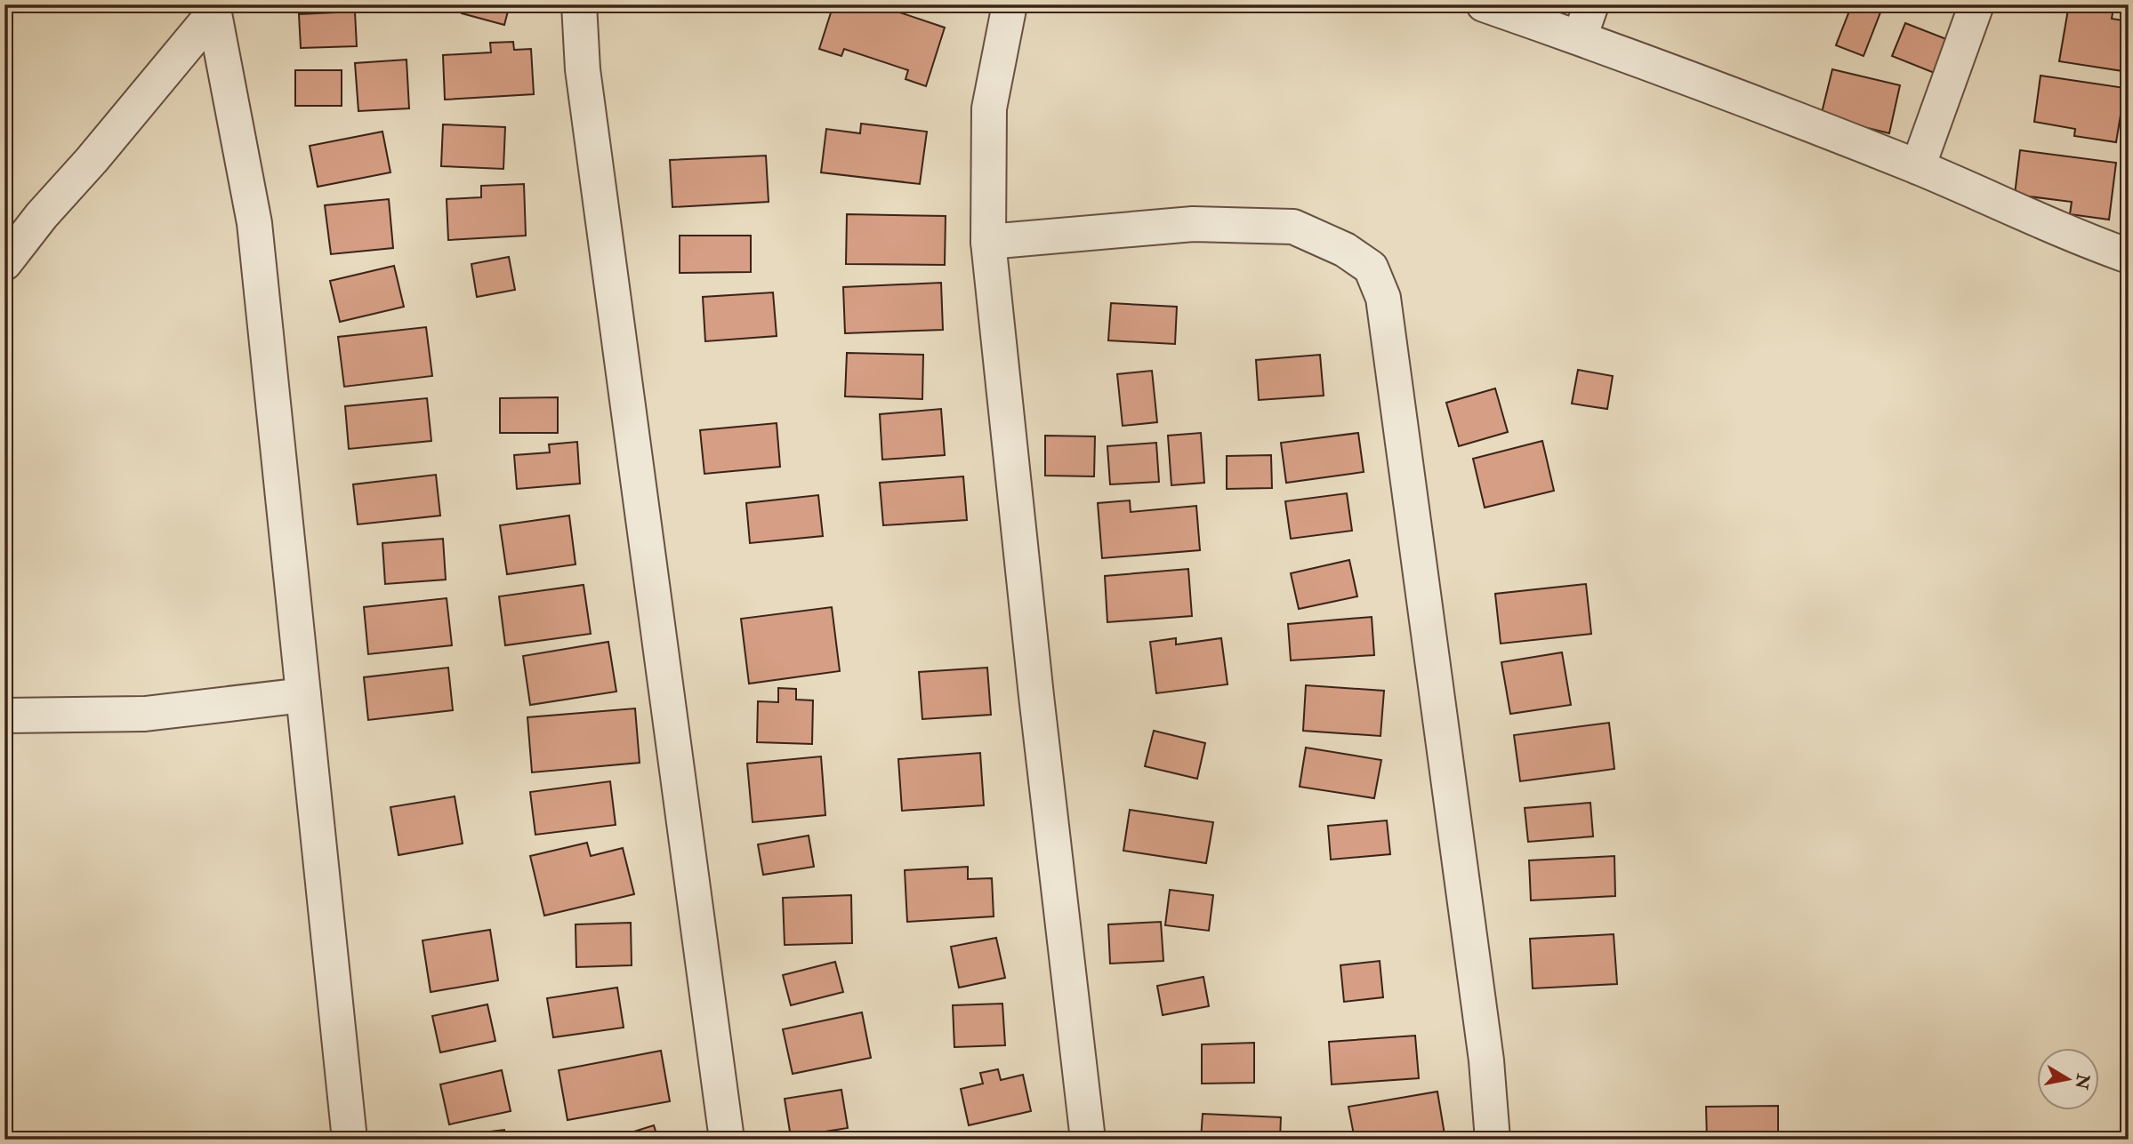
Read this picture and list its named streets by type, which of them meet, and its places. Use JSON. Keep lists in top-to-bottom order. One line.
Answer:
{"north":"right"}
